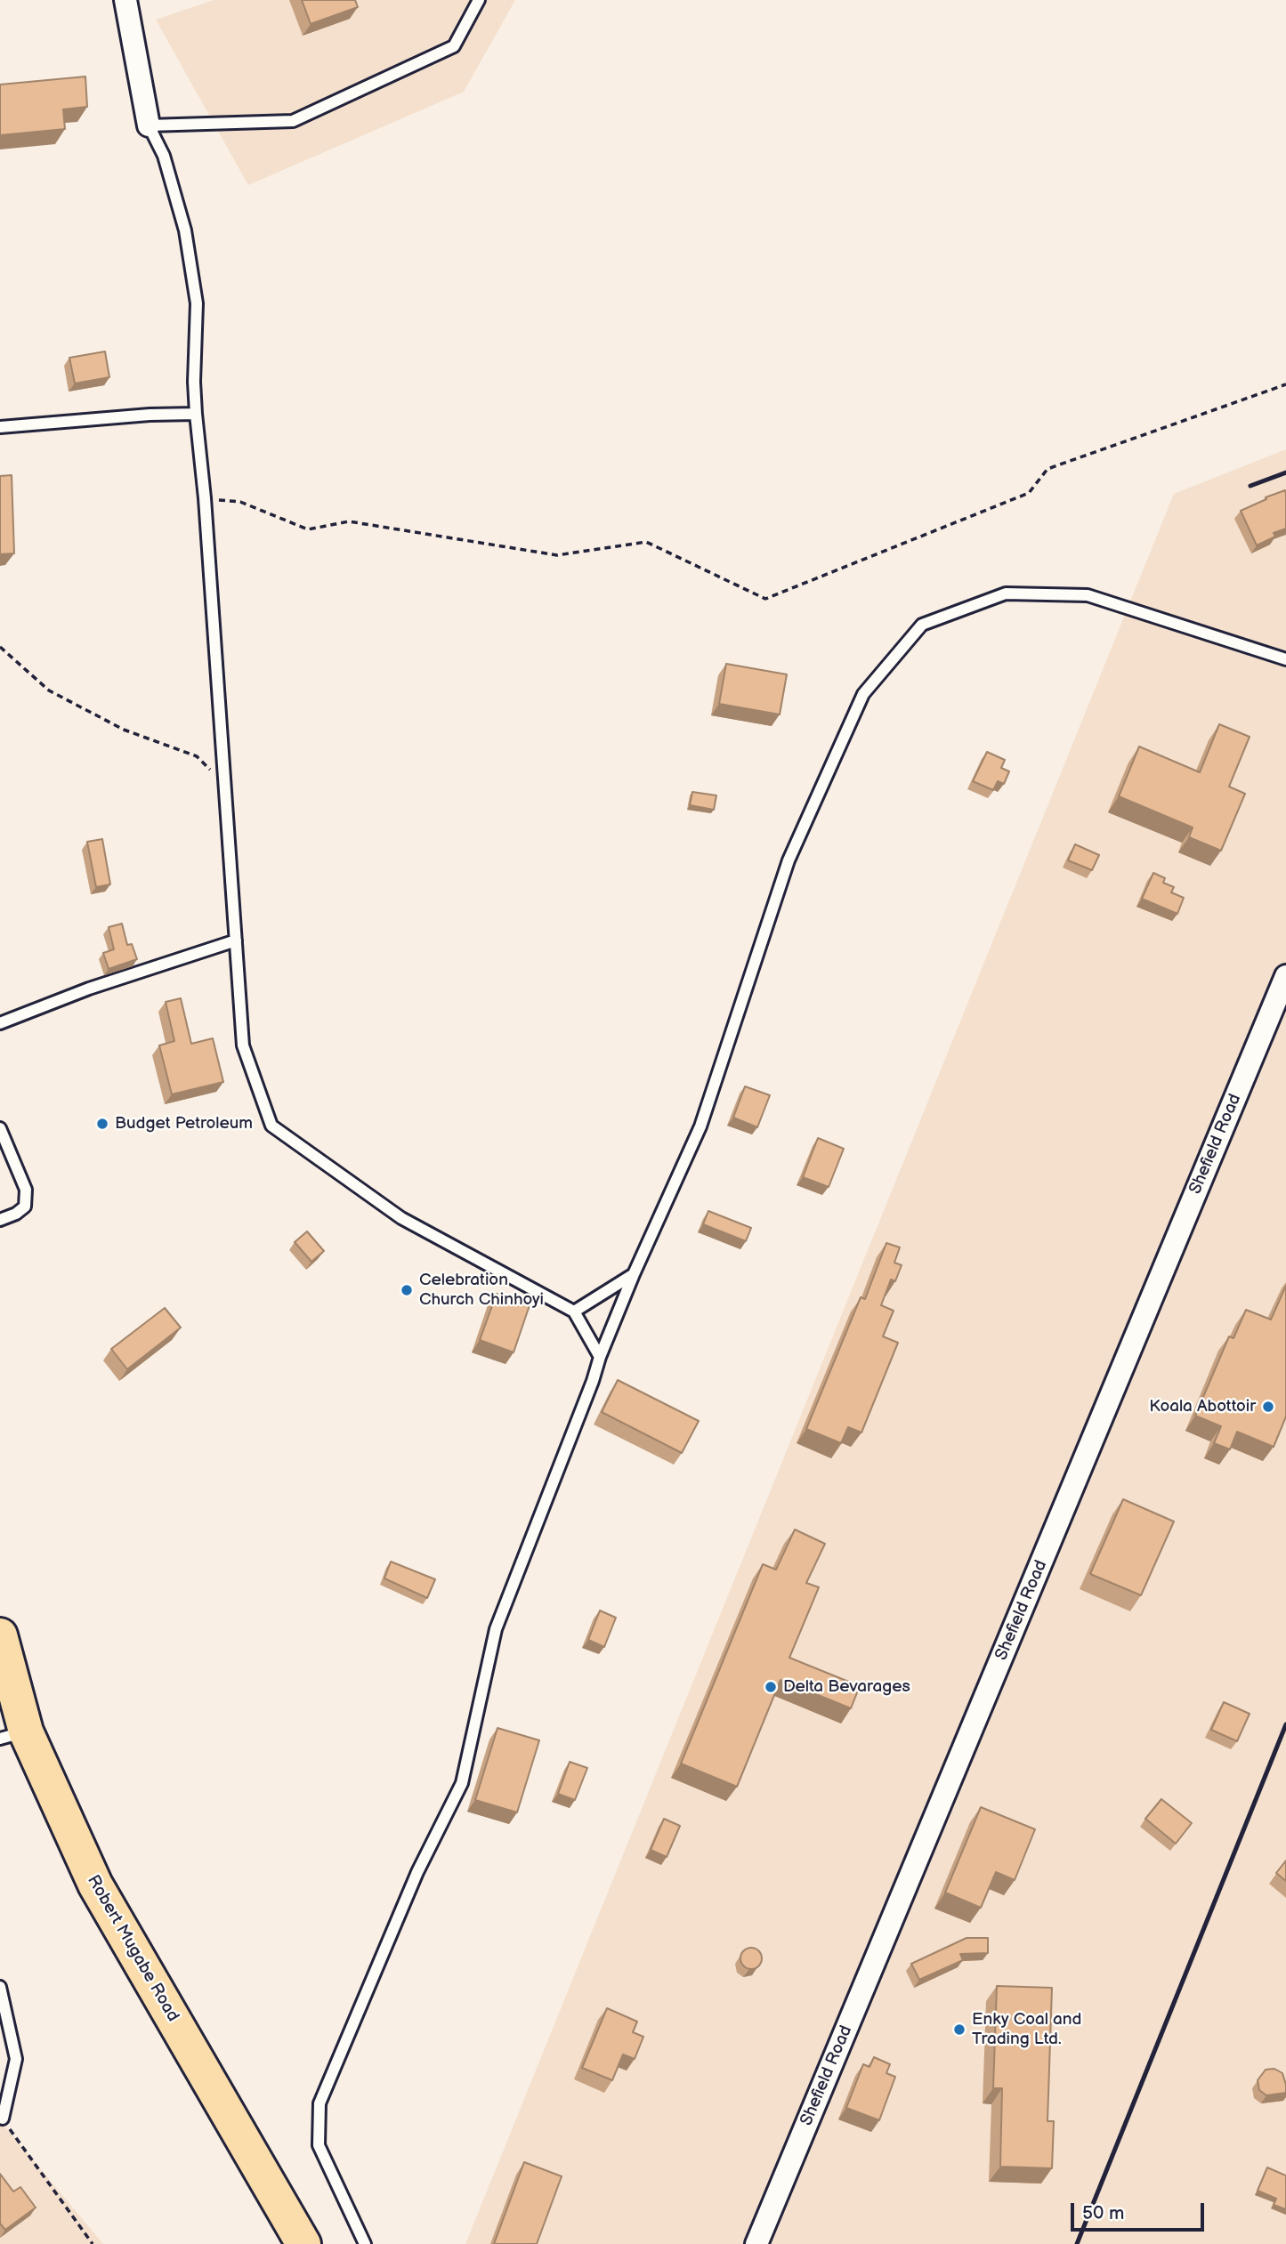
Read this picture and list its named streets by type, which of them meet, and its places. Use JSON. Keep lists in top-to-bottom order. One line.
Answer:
{"streets":{"main road":["Robert Mugabe Road"],"street":["Shefield Road"]},"places":["Budget Petroleum","Celebration Church Chinhoyi","Koala Abottoir","Delta Bevarages","Enky Coal and Trading Ltd."],"scale_bar":"50 m"}
